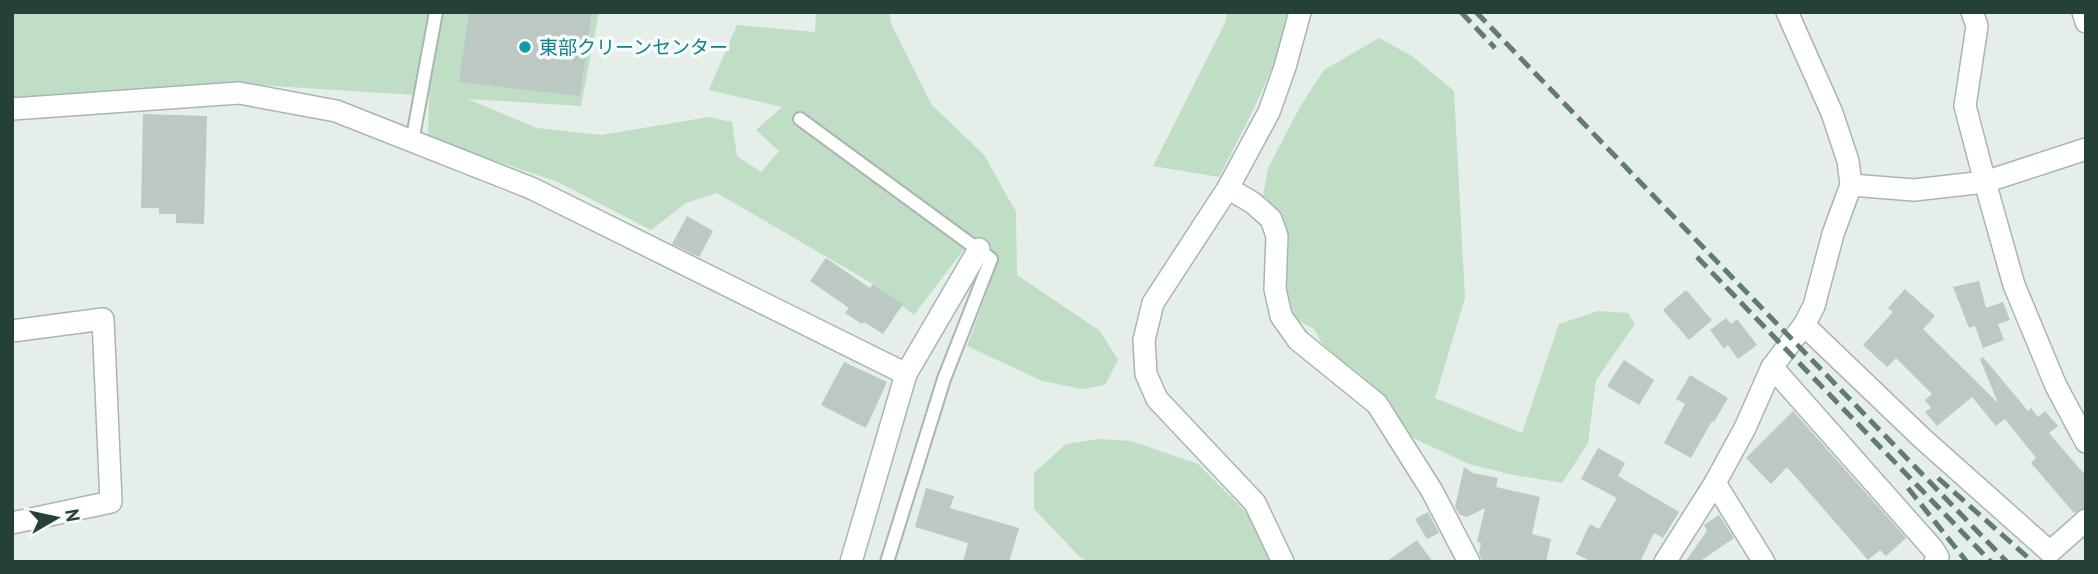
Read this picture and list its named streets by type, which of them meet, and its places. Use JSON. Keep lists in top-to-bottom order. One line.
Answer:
{"places":["東部クリーンセンター"],"north":"right"}
